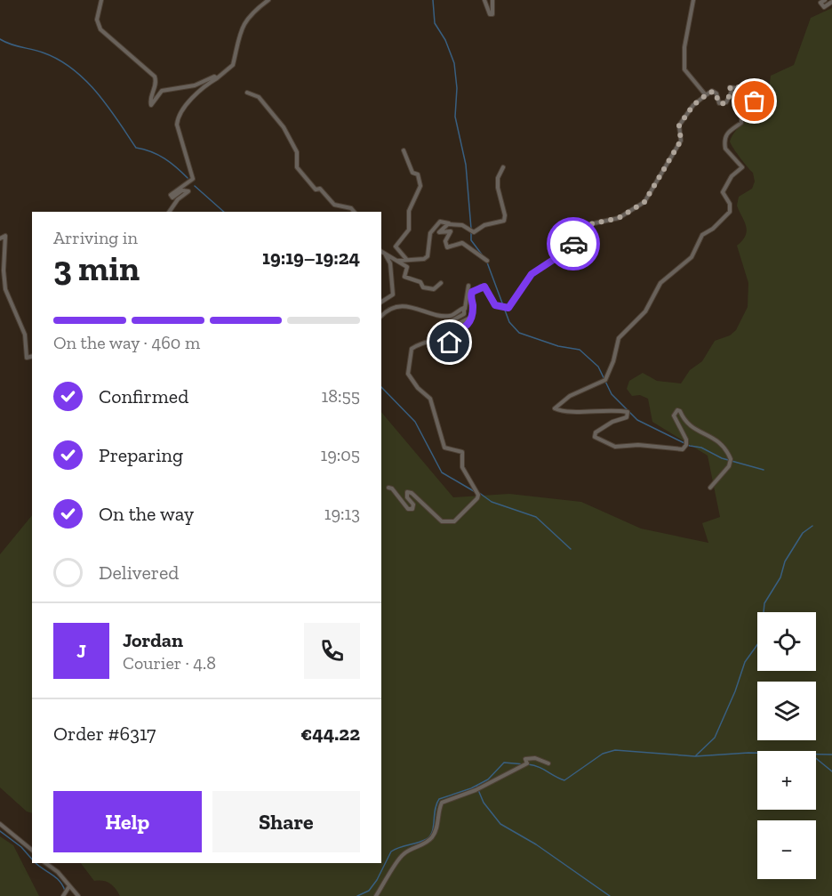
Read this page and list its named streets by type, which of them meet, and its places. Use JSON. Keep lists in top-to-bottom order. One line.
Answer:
{"page":{"heading":["3 min","Arriving in","19:19–19:24"],"panel":["Jordan","Courier · 4.8","Order #6317","€44.22"],"bar":"On the way · 460 m","list":[["Confirmed","18:55"],["Preparing","19:05"],["On the way","19:13"],"Delivered"],"map_buttons":["+","−"],"round":"J","buttons":["Help","Share"]}}
